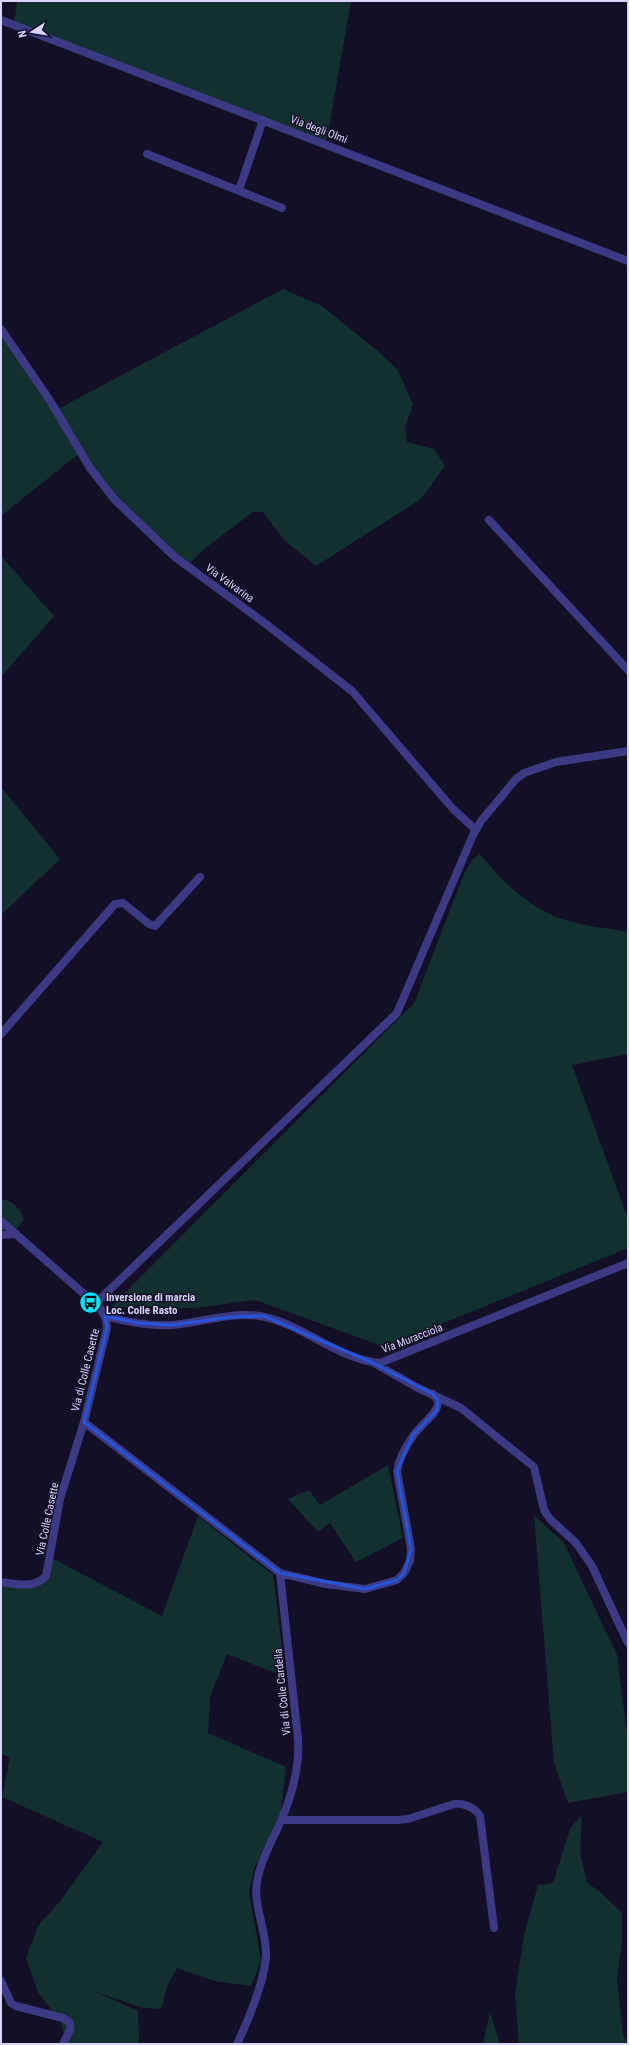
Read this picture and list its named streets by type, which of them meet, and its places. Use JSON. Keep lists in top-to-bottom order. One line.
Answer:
{"streets":{"street":["Via degli Olmi","Via Valvarina","Via Muracciola","Via di Colle Casette","Via Colle Casette","Via di Colle Cardella"]},"crossings":[["Via Muracciola","Via di Colle Casette"],["Via di Colle Casette","Via Colle Casette"]],"places":{"bus stop":["Inversione di marcia Loc. Colle Rasto"]},"north":"left"}
